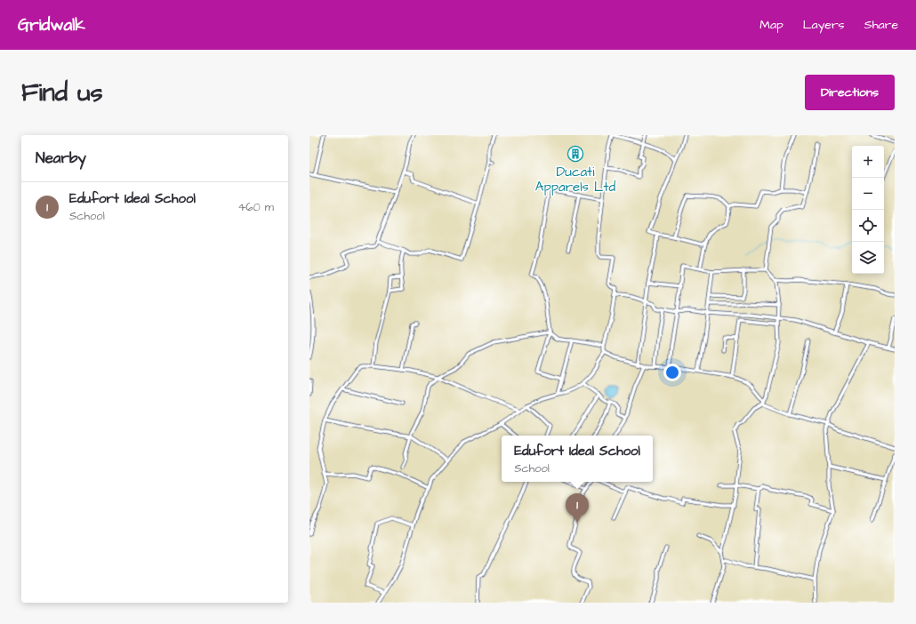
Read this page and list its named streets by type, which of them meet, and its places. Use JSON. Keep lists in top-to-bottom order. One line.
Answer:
{"places":{"building":["Ducati Apparels Ltd"]},"page":{"header":"Gridwalk","nav":["Map","Layers","Share"],"buttons":"Directions","title":"Find us","heading":"Nearby","map_buttons":["+","−"],"list":[{"mark":"1","name":"Edufort Ideal School","note":"School","value":"460 m"}],"popup":["Edufort Ideal School","School"],"pins":"1"}}
